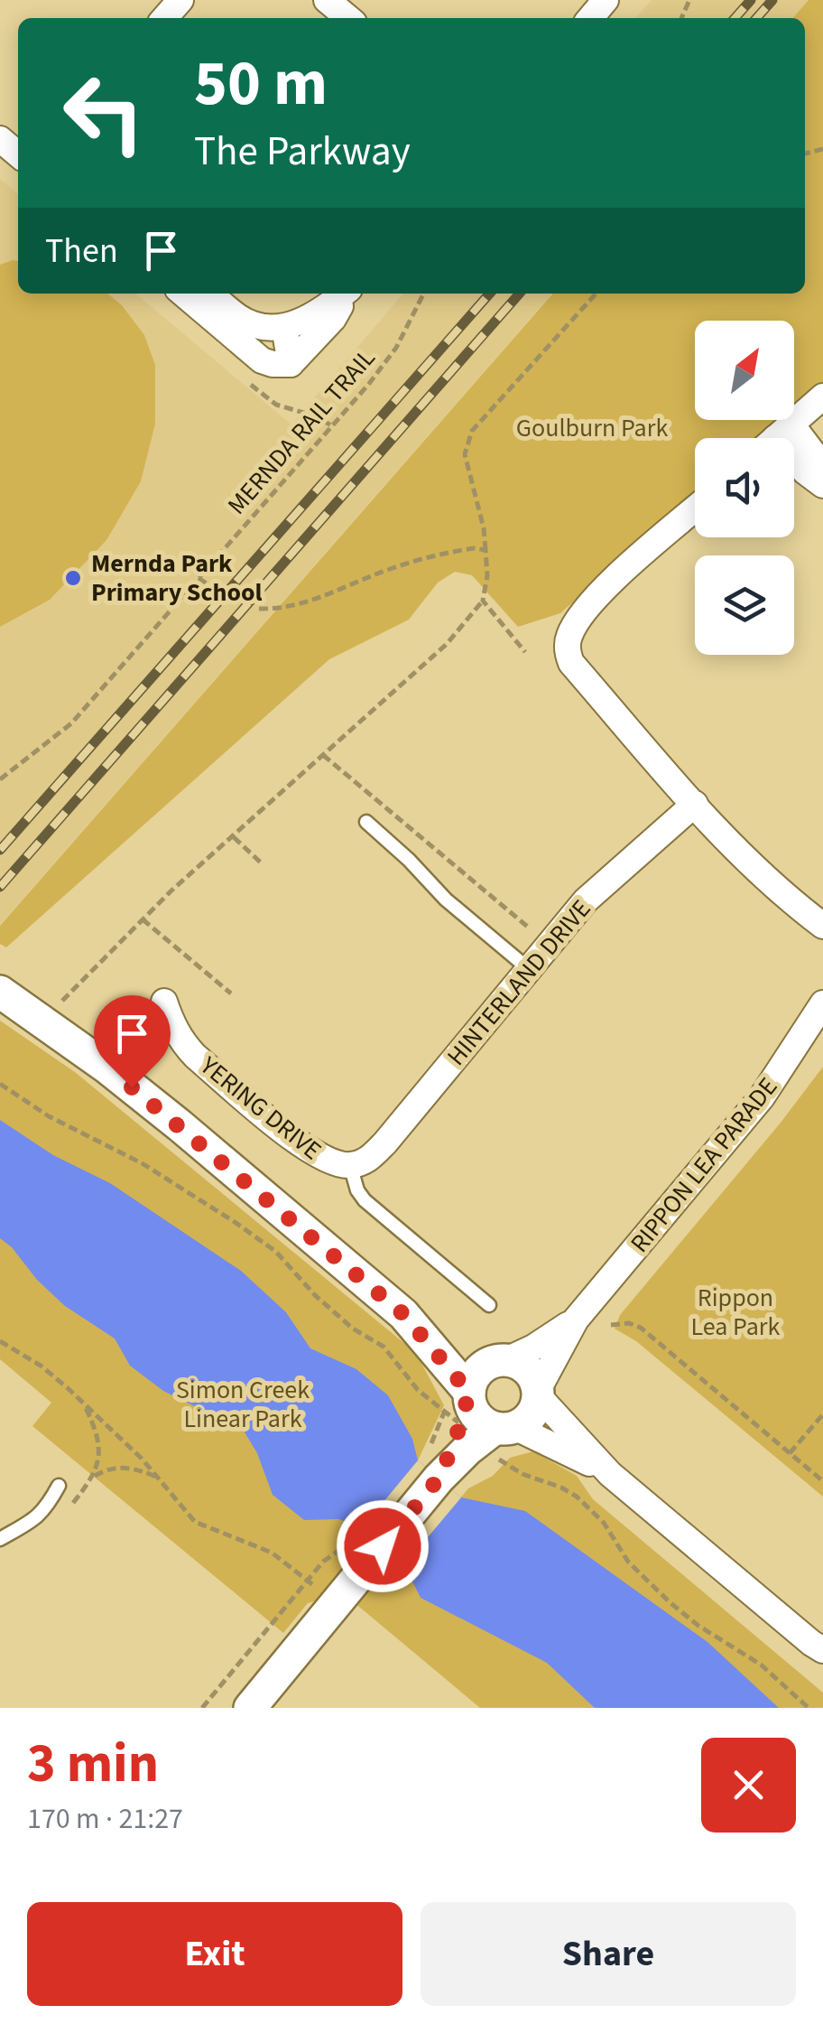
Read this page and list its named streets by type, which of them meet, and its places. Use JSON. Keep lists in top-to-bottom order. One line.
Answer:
{"streets":{"street":["HINTERLAND DRIVE","YERING DRIVE","RIPPON LEA PARADE"],"path":["MERNDA RAIL TRAIL"]},"crossings":[["HINTERLAND DRIVE","YERING DRIVE"]],"parks":["Goulburn Park","Rippon Lea Park","Simon Creek Linear Park"],"places":["Mernda Park Primary School"],"north":"top right","page":{"turn":["50 m","The Parkway"],"then":"Then","heading":["3 min","170 m · 21:27"],"buttons":["Exit","Share"]}}
